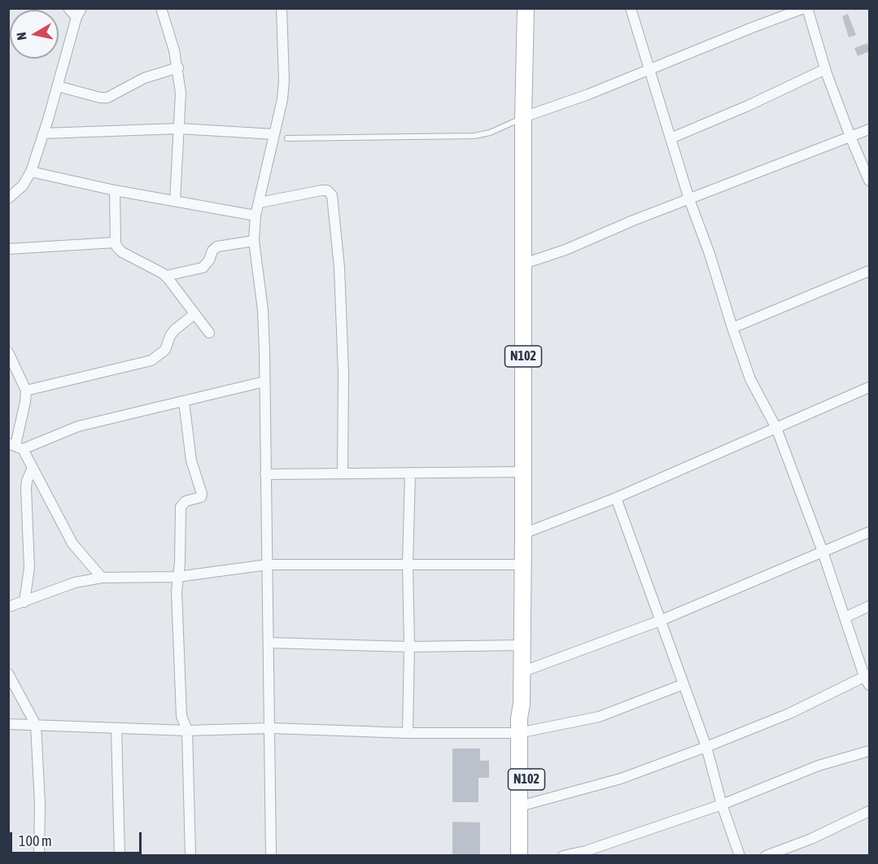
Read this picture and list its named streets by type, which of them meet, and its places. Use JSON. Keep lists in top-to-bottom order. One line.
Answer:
{"streets":{"main road":["N102"]},"scale_bar":"100 m","north":"left"}
